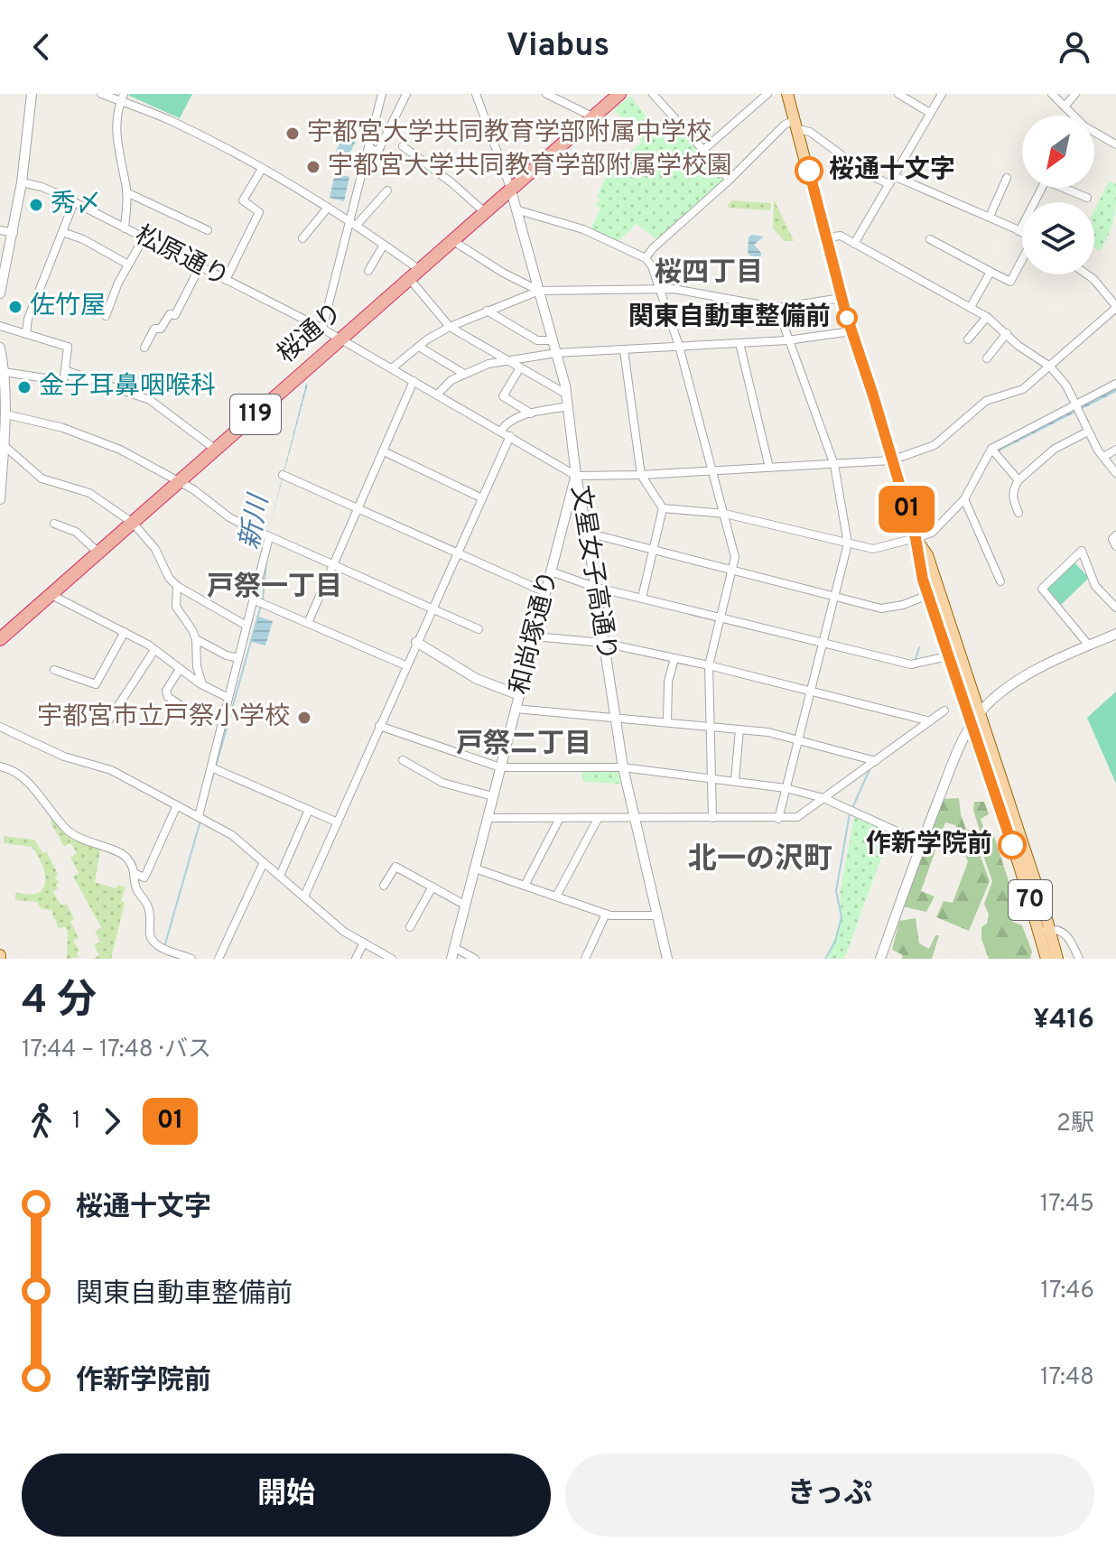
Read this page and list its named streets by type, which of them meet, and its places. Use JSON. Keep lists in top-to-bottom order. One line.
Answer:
{"streets":{"highway":["桜通り","119"],"main road":["70"],"street":["松原通り","文星女子高通り","和尚塚通り"]},"crossings":[["松原通り","桜通り"],["松原通り","文星女子高通り"],["松原通り","和尚塚通り"],["桜通り","文星女子高通り"],["文星女子高通り","和尚塚通り"]],"districts":["桜四丁目","戸祭一丁目","戸祭二丁目","北一の沢町"],"water":["新川"],"places":["宇都宮大学共同教育学部附属中学校","宇都宮大学共同教育学部附属学校園","桜通十文字","秀〆","佐竹屋","関東自動車整備前","金子耳鼻咽喉科","宇都宮市立戸祭小学校","作新学院前"],"lines":["bus line 01"],"north":"bottom left","page":{"header":"Viabus","on_map":"01","heading":["4 分","17:44 – 17:48 · バス","¥416"],"legs":["1","01","2駅"],"list":[{"name":"桜通十文字","value":"17:45"},{"name":"関東自動車整備前","value":"17:46"},{"name":"作新学院前","value":"17:48"}],"buttons":["開始","きっぷ"]}}
